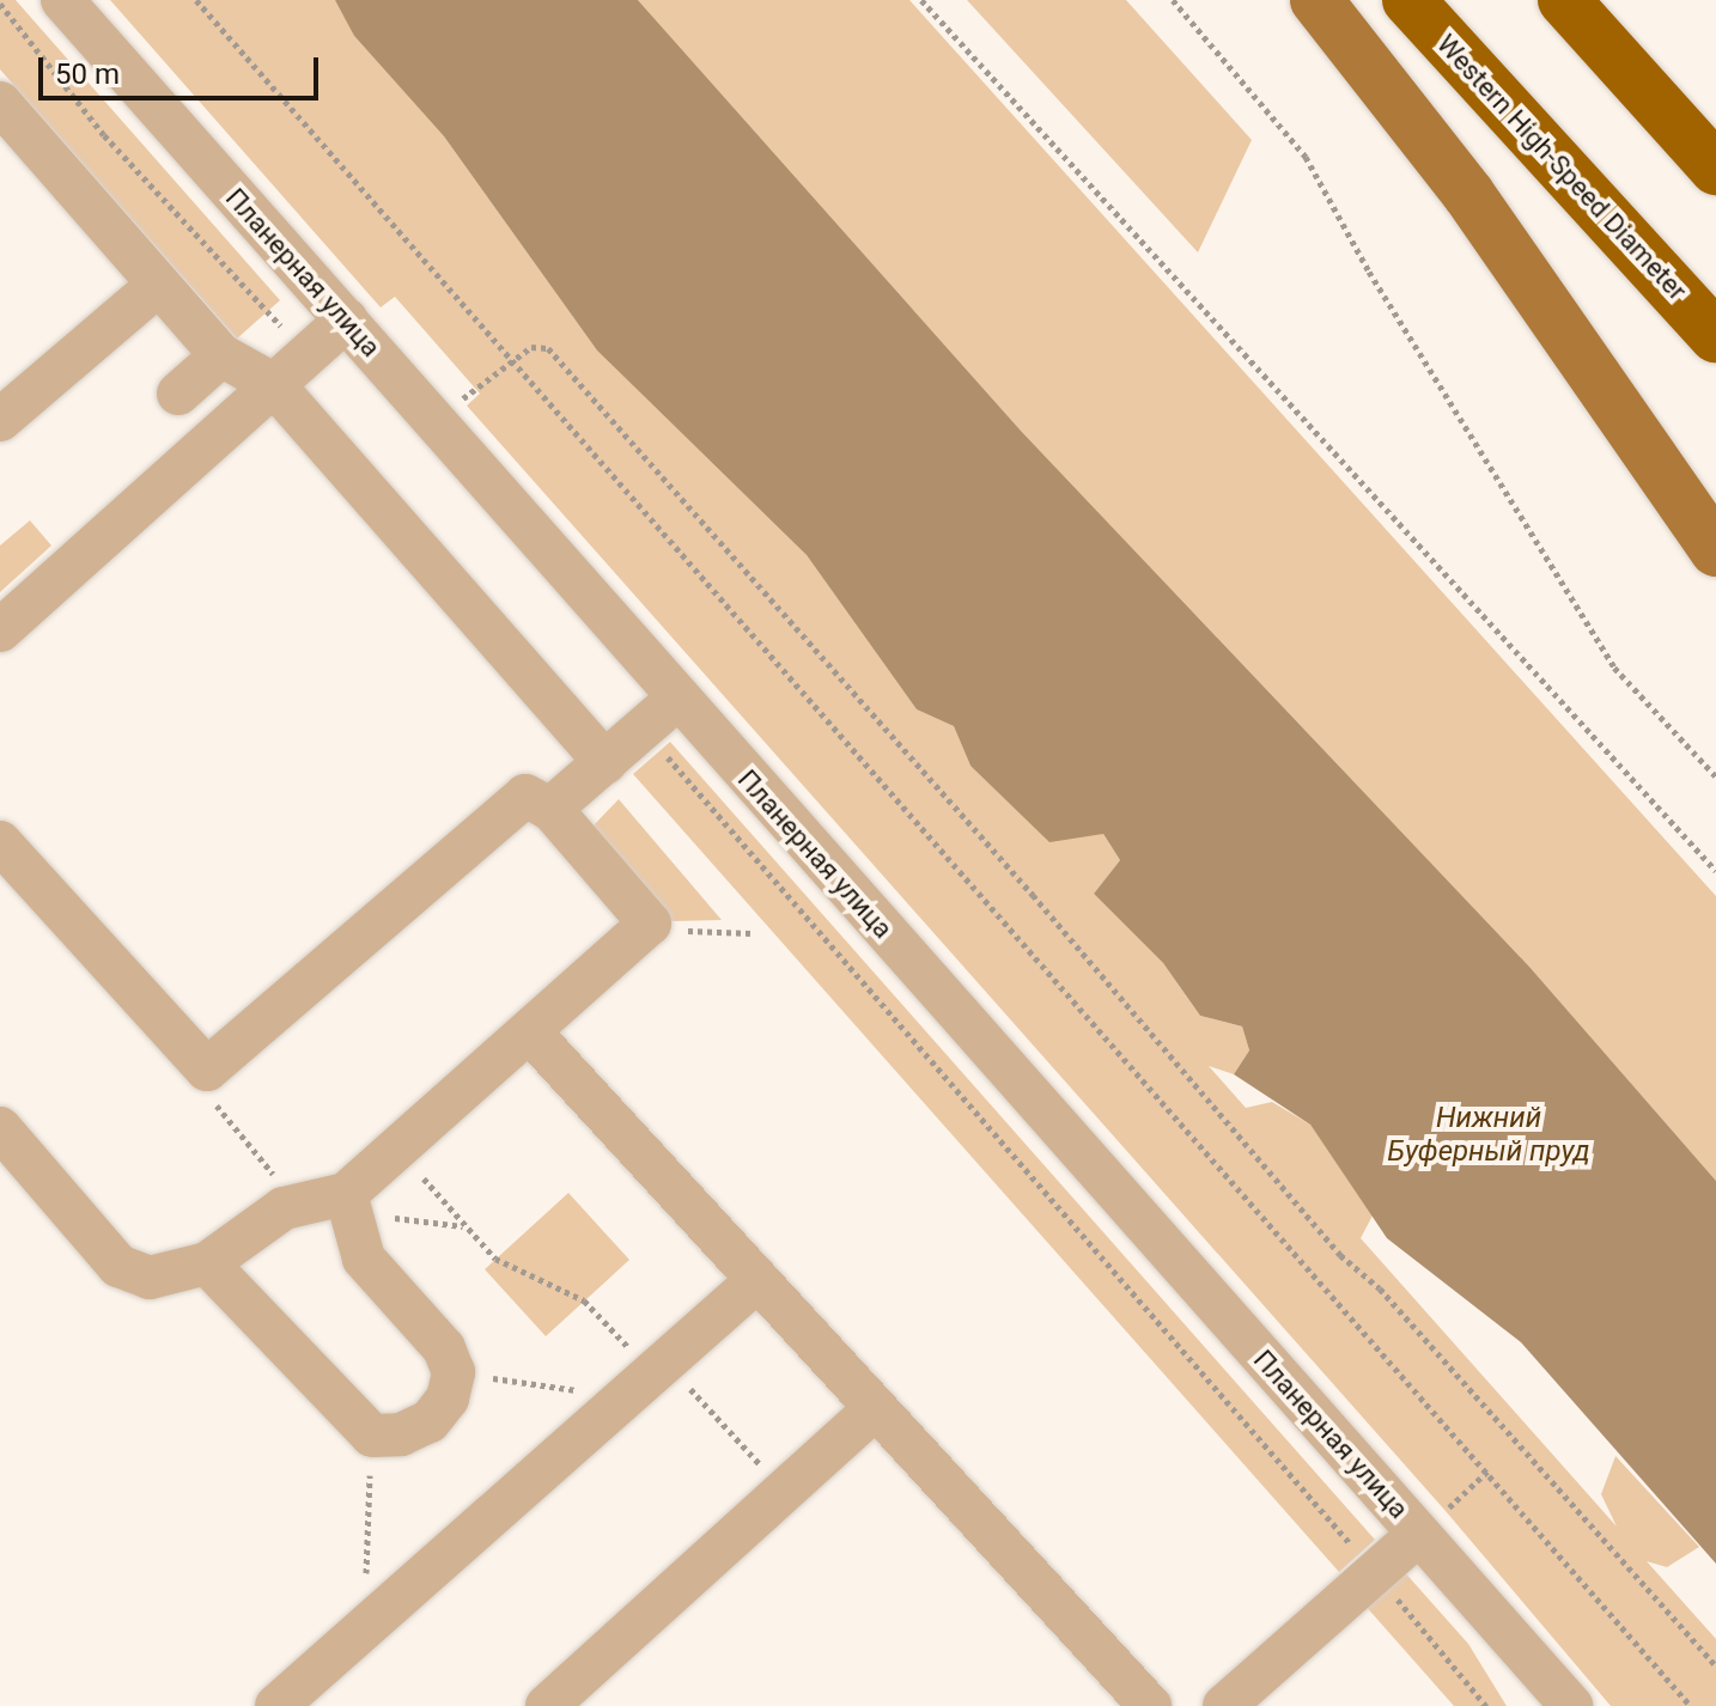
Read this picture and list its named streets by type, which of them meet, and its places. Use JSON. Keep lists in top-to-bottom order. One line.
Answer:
{"streets":{"highway":["Western High-Speed Diameter"],"street":["Планерная улица"]},"water":["Нижний Буферный пруд"],"scale_bar":"50 m"}
